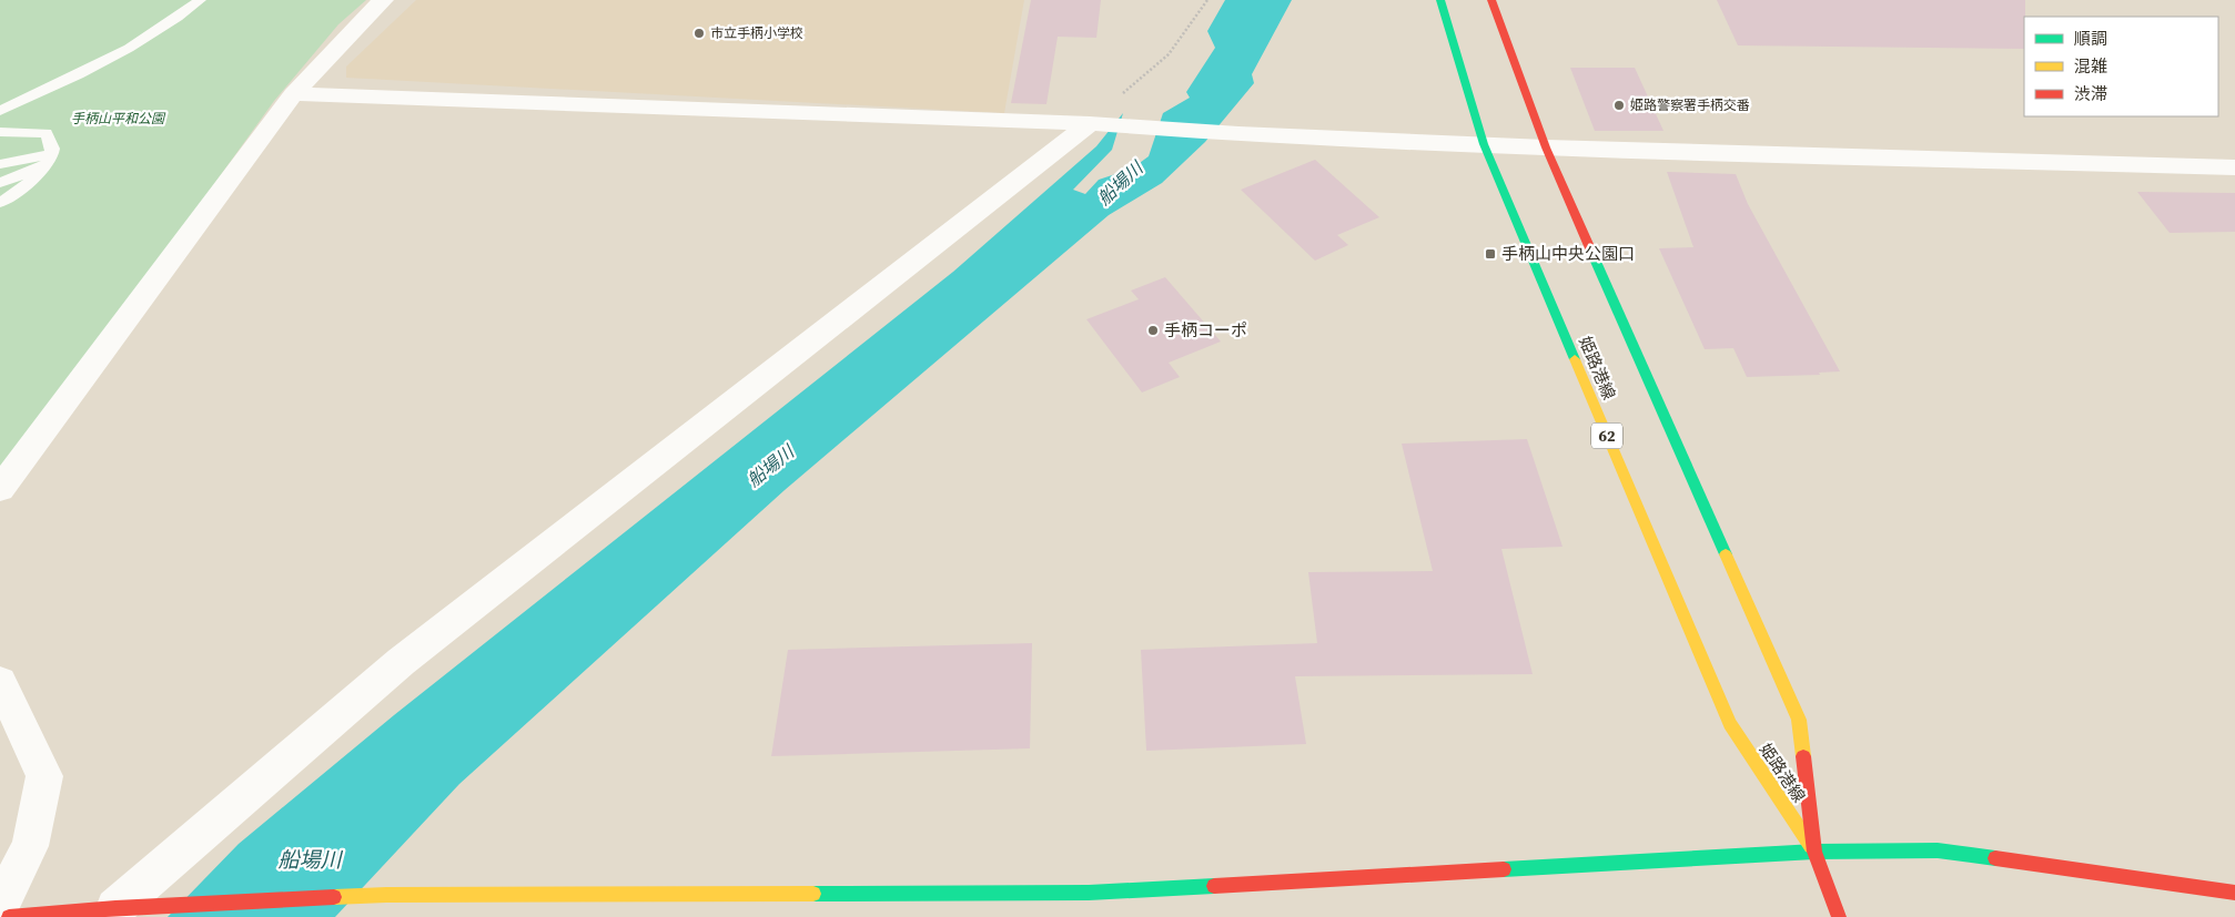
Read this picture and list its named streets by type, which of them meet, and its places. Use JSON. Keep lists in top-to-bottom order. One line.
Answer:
{"streets":{"main road":["姫路港線","62"]},"water":["船場川"],"parks":["手柄山平和公園"],"places":{"other":["市立手柄小学校","姫路警察署手柄交番","手柄コーポ"],"transit":["手柄山中央公園口"]},"legend":["順調","混雑","渋滞"]}
